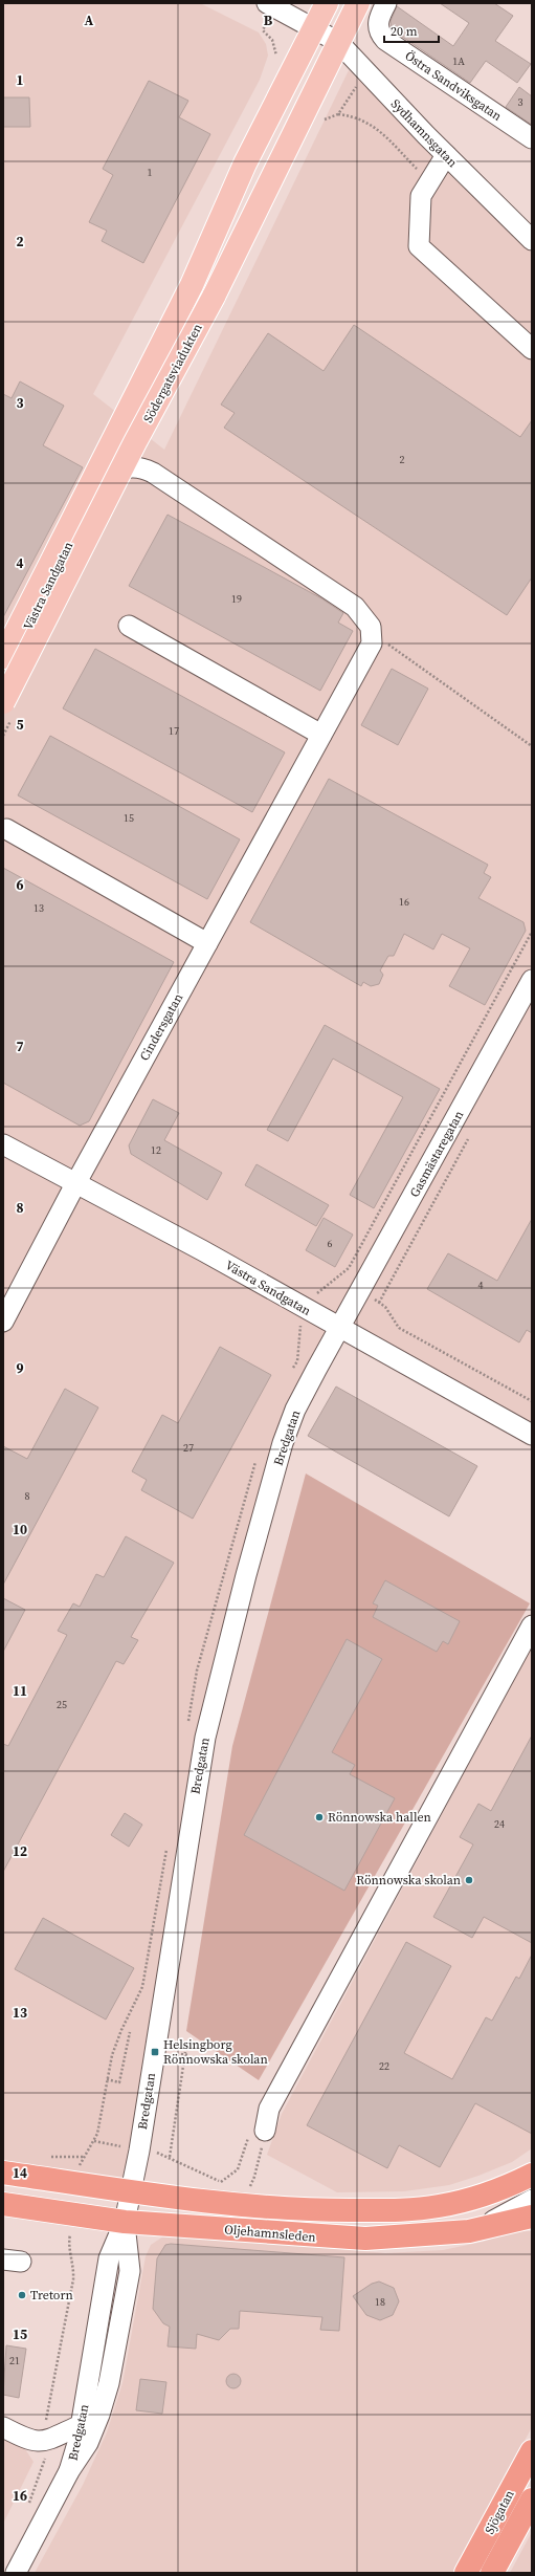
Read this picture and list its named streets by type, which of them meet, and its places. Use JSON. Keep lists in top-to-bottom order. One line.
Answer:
{"streets":{"highway":["Oljehamnsleden","Sjögatan"],"main road":["Södergatsviadukten"],"street":["Östra Sandviksgatan","Sydhamnsgatan","Västra Sandgatan","Cindersgatan","Gasmästaregatan","Bredgatan"]},"crossings":[["Sydhamnsgatan","Södergatsviadukten"],["Västra Sandgatan","Cindersgatan"],["Västra Sandgatan","Gasmästaregatan"],["Västra Sandgatan","Bredgatan"],["Gasmästaregatan","Bredgatan"],["Bredgatan","Oljehamnsleden"]],"places":{"other":["Rönnowska hallen","Rönnowska skolan","Tretorn"],"transit":["Helsingborg Rönnowska skolan"]},"house_numbers":["1A","3","1","2","19","17","15","16","13","12","6","4","27","8","25","24","22","18","21"],"scale_bar":"20 m","grid":{"columns":["A","B"],"rows":["1","2","3","4","5","6","7","8","9","10","11","12","13","14","15","16"]}}
